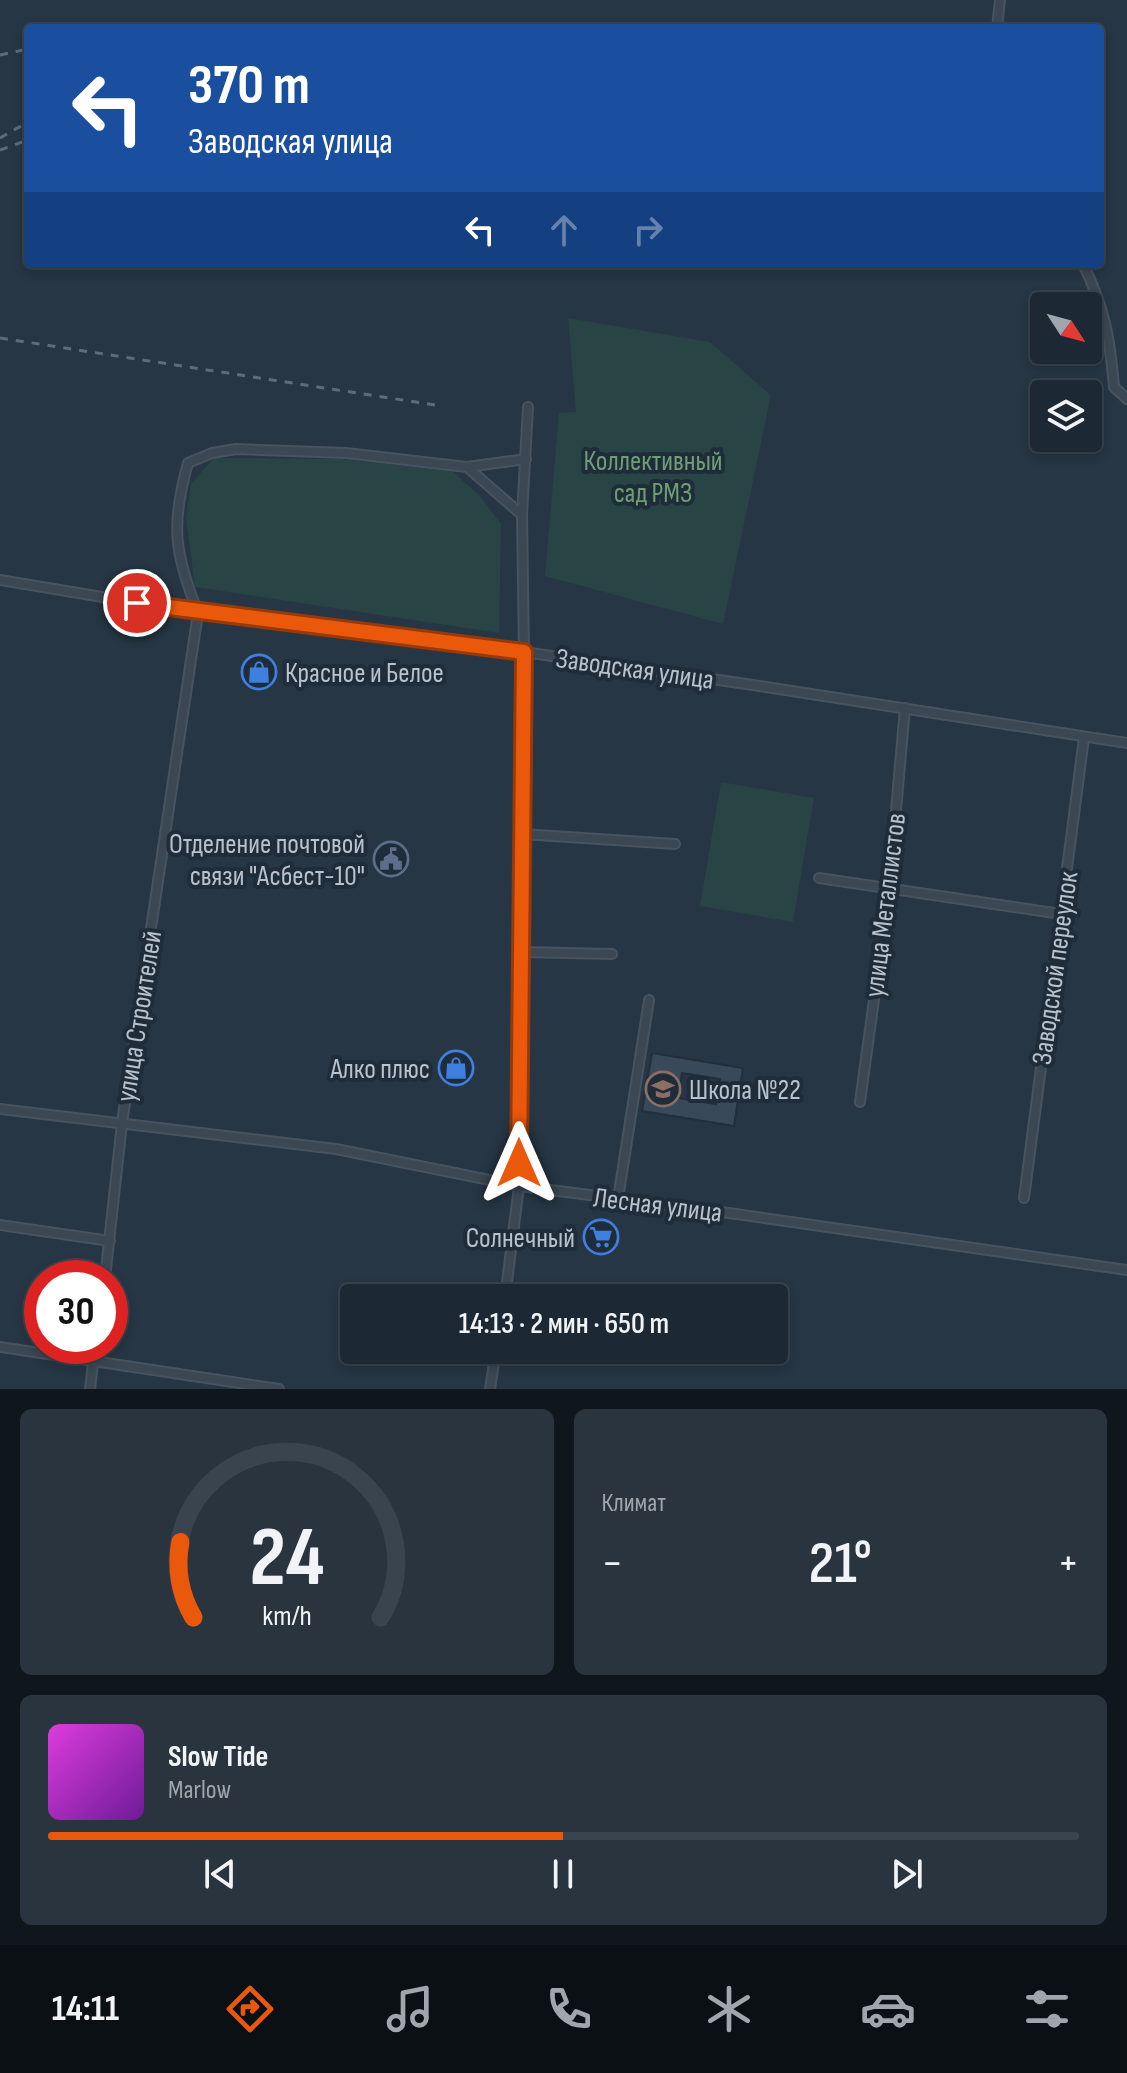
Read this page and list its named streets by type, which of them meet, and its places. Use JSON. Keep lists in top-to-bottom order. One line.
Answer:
{"streets":{"street":["Заводская улица","улица Металлистов","Заводской переулок","улица Строителей","Лесная улица"]},"crossings":[["Заводская улица","улица Металлистов"],["Заводская улица","Заводской переулок"],["Заводская улица","улица Строителей"],["улица Строителей","Лесная улица"]],"parks":["Коллективный сад РМЗ"],"places":{"shop":["Красное и Белое","Алко плюс"],"public building":["Отделение почтовой связи \"Асбест-10\""],"school or university":["Школа №22"],"supermarket":["Солнечный"]},"north":"bottom right","page":{"turn":["370 m","Заводская улица"],"limit":"30","trip":"14:13 · 2 мин · 650 m","tile":"Климат","heat":["−","21°","+"],"song":["Slow Tide","Marlow"],"tabs":"14:11","gauge":["24","km/h"]}}
